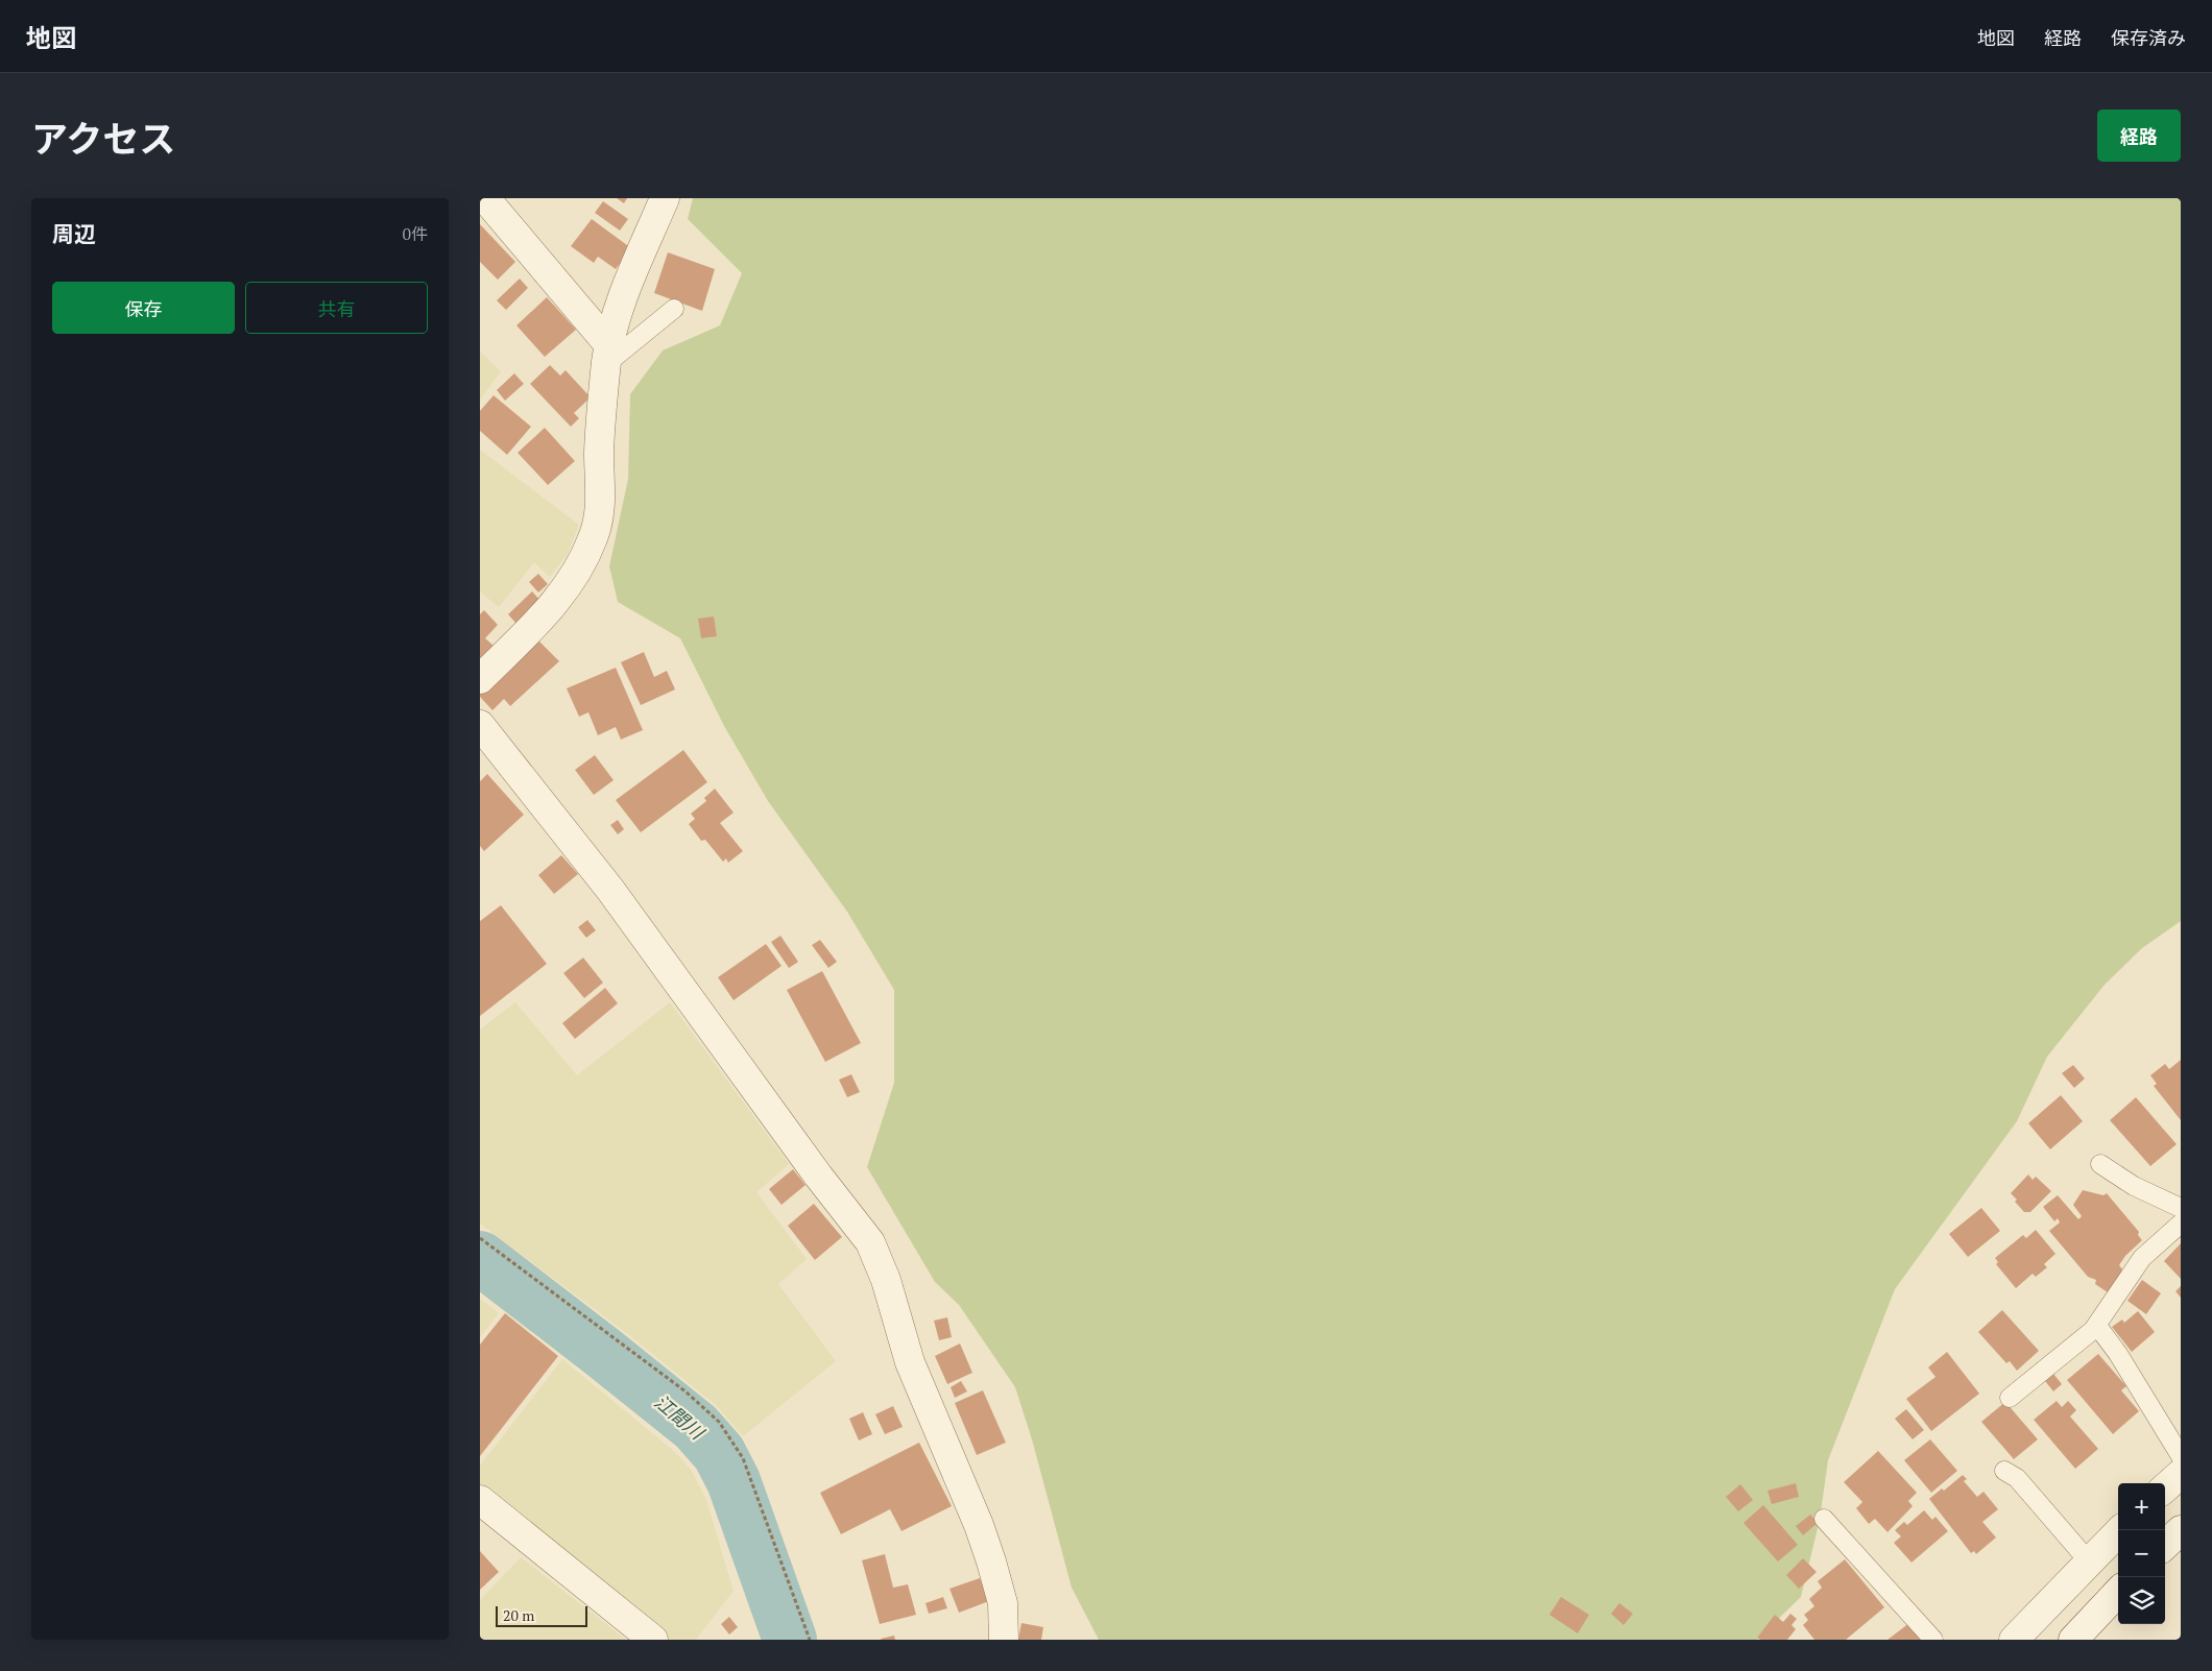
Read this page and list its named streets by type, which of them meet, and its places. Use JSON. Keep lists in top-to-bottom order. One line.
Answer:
{"water":["江間川"],"scale_bar":"20 m","page":{"header":"地図","nav":["地図","経路","保存済み"],"title":"アクセス","buttons":["経路",["保存","共有"]],"heading":["周辺","0件"],"map_buttons":["+","−"],"scale":"20 m"}}
